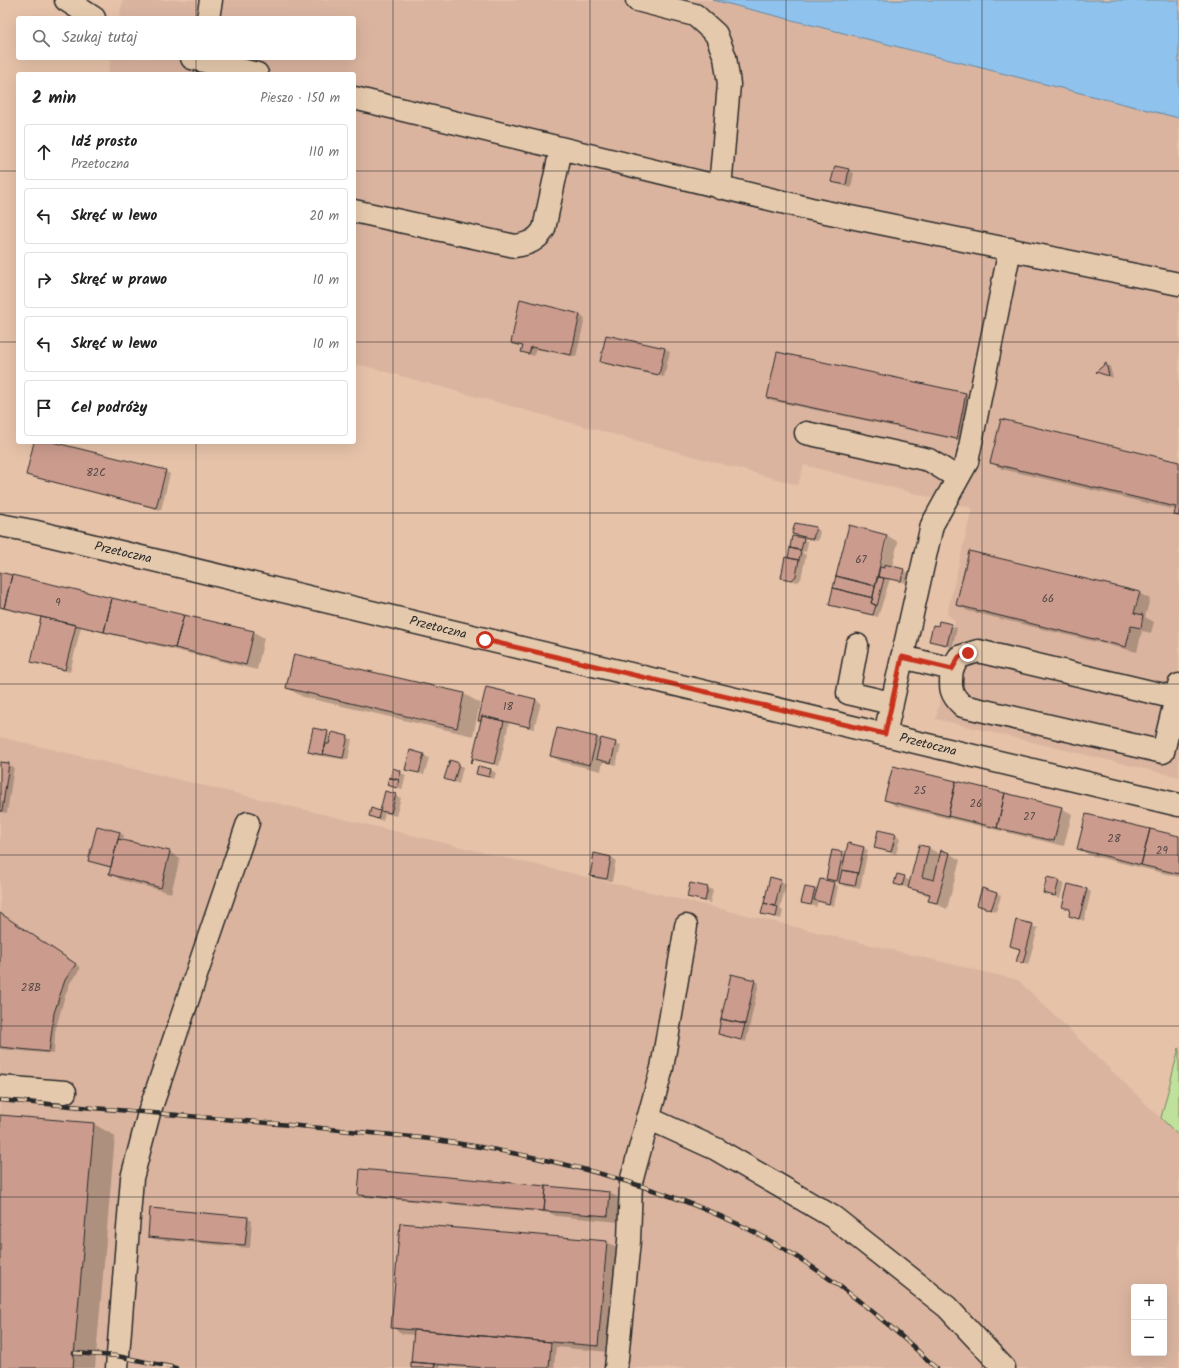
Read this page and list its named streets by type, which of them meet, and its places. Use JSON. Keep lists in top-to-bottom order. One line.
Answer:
{"streets":{"street":["Przetoczna"]},"house_numbers":["82C","67","66","9","18","25","26","27","28","29","28B"],"page":{"search":"Szukaj tutaj","heading":["2 min","Pieszo · 150 m"],"list":[["Idź prosto","Przetoczna","110 m"],["Skręć w lewo","20 m"],["Skręć w prawo","10 m"],["Skręć w lewo","10 m"],"Cel podróży"],"map_buttons":["+","−"]}}
